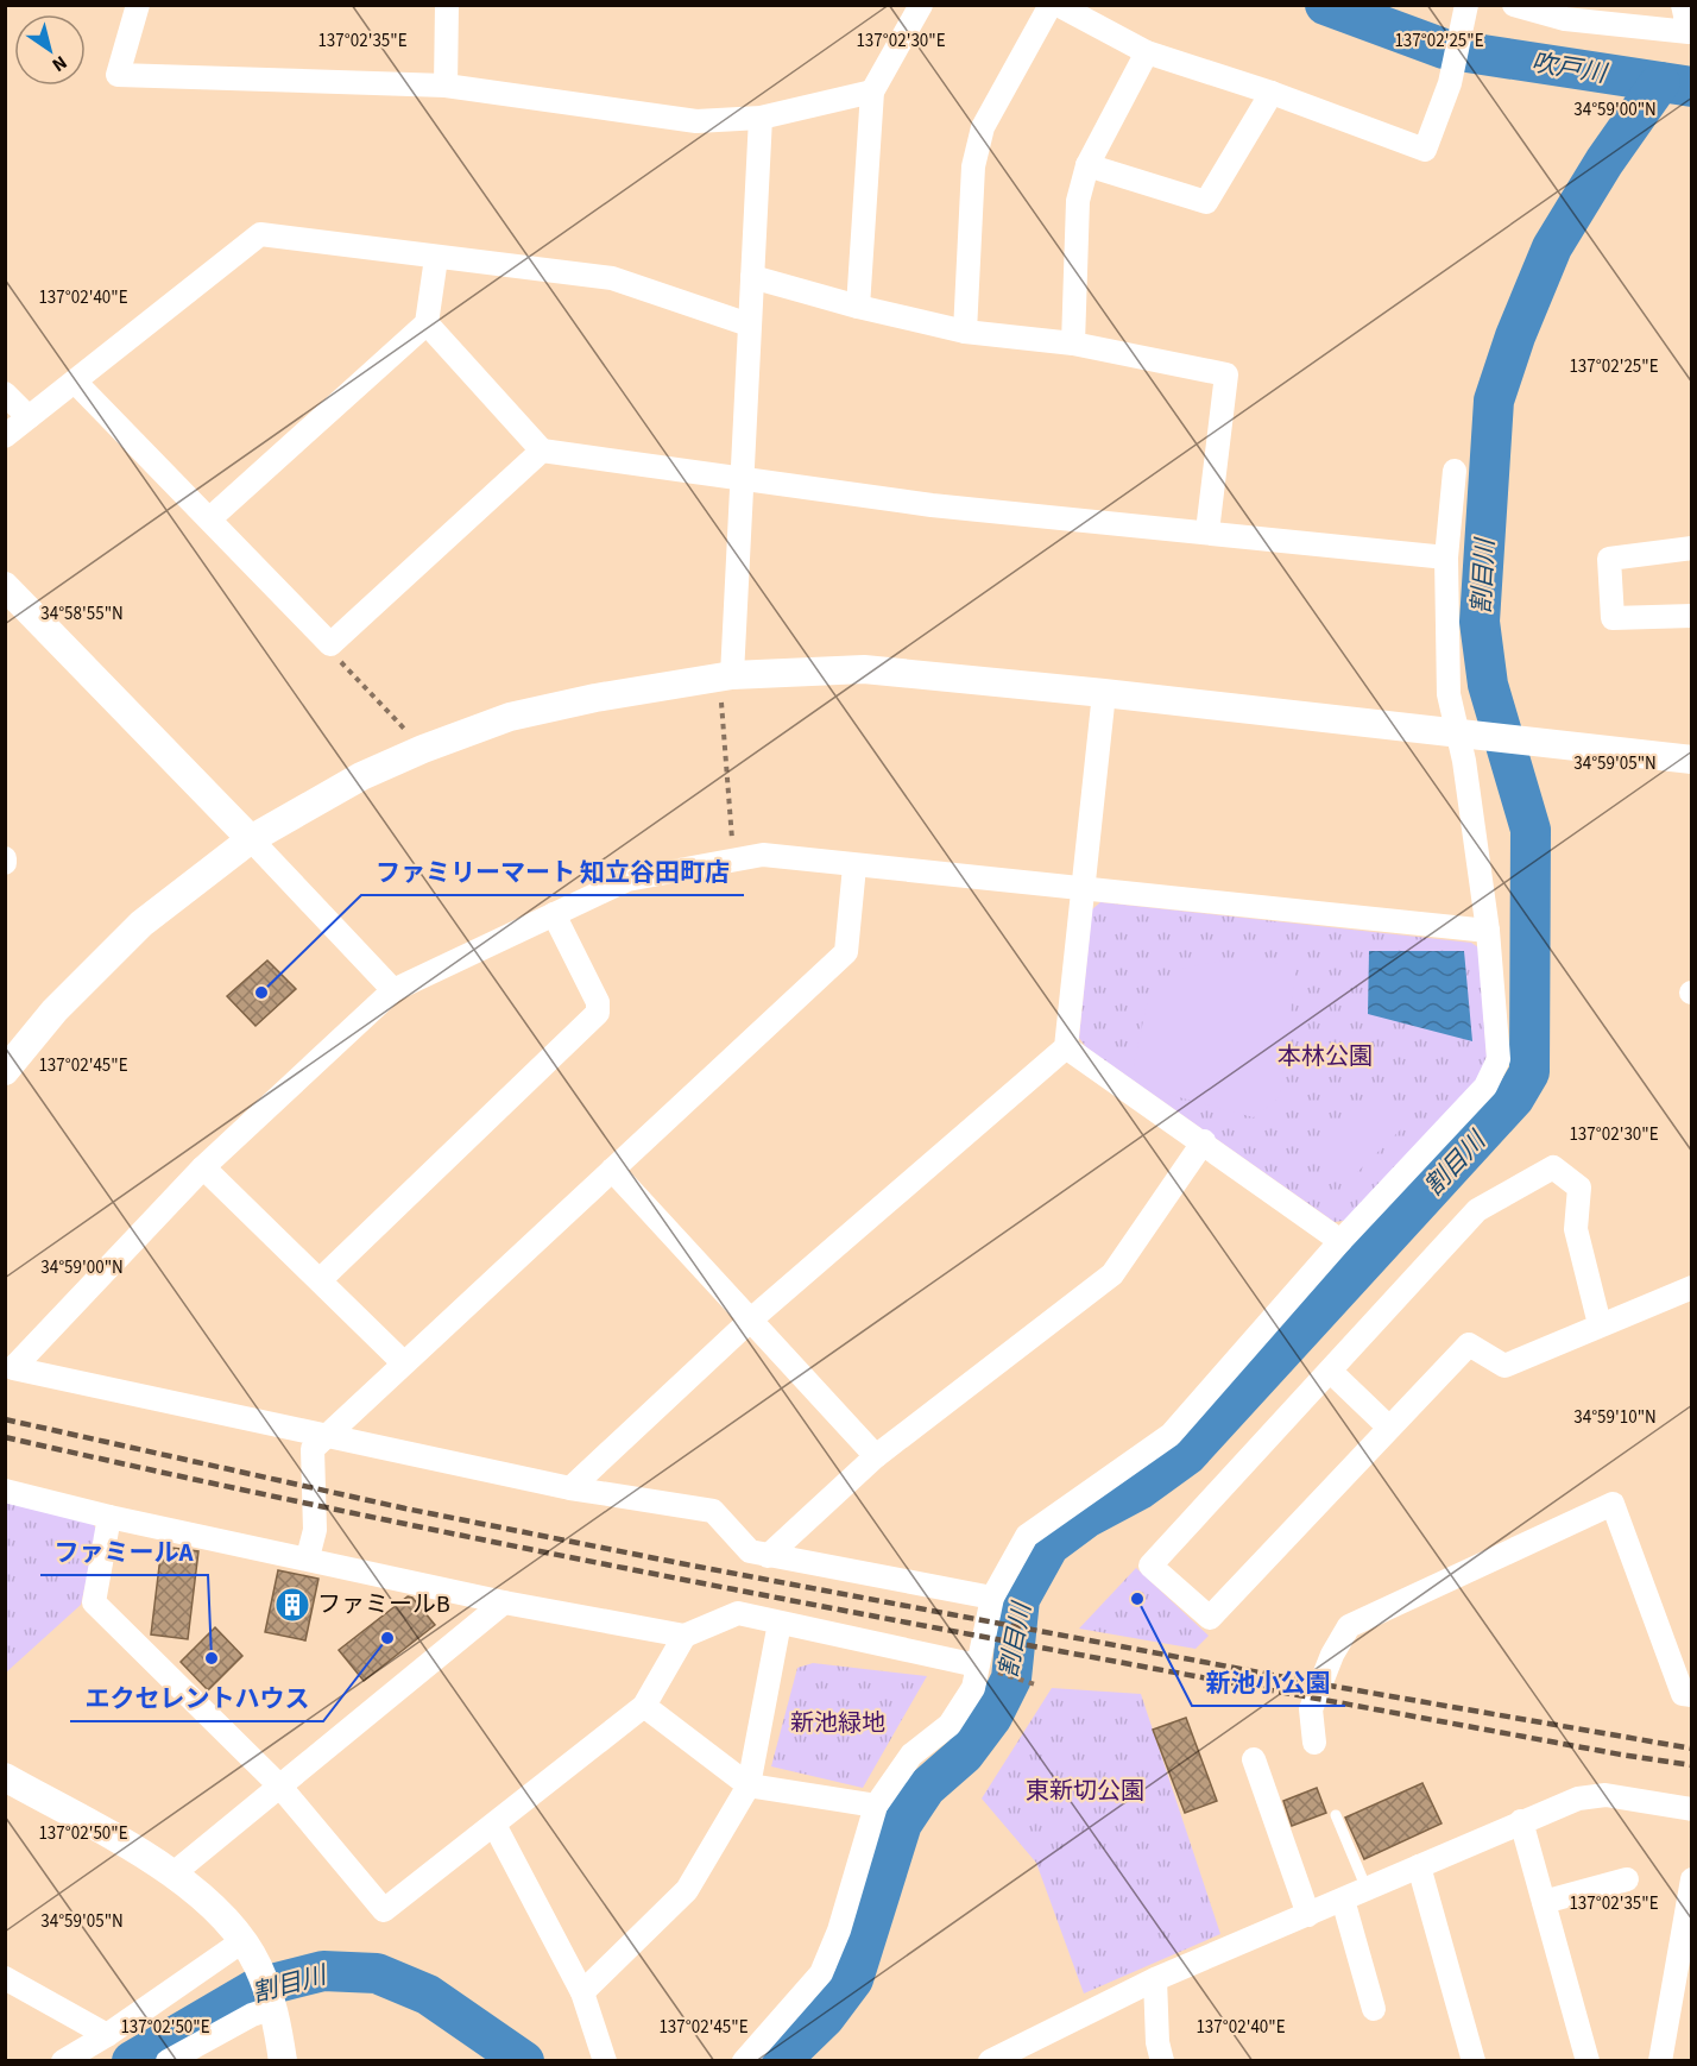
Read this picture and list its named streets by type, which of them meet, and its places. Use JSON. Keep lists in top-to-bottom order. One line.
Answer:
{"water":["吹戸川","割目川"],"parks":["本林公園","新池緑地","東新切公園"],"places":{"other":["ファミリーマート 知立谷田町店","新池小公園","エクセレントハウス","ファミールA"],"building":["ファミールB"]},"north":"bottom right","coordinates":["137°02'35\"E","137°02'30\"E","137°02'25\"E","34°59'00\"N","137°02'40\"E","34°58'55\"N","34°59'05\"N","137°02'45\"E","34°59'10\"N","137°02'50\"E"]}
